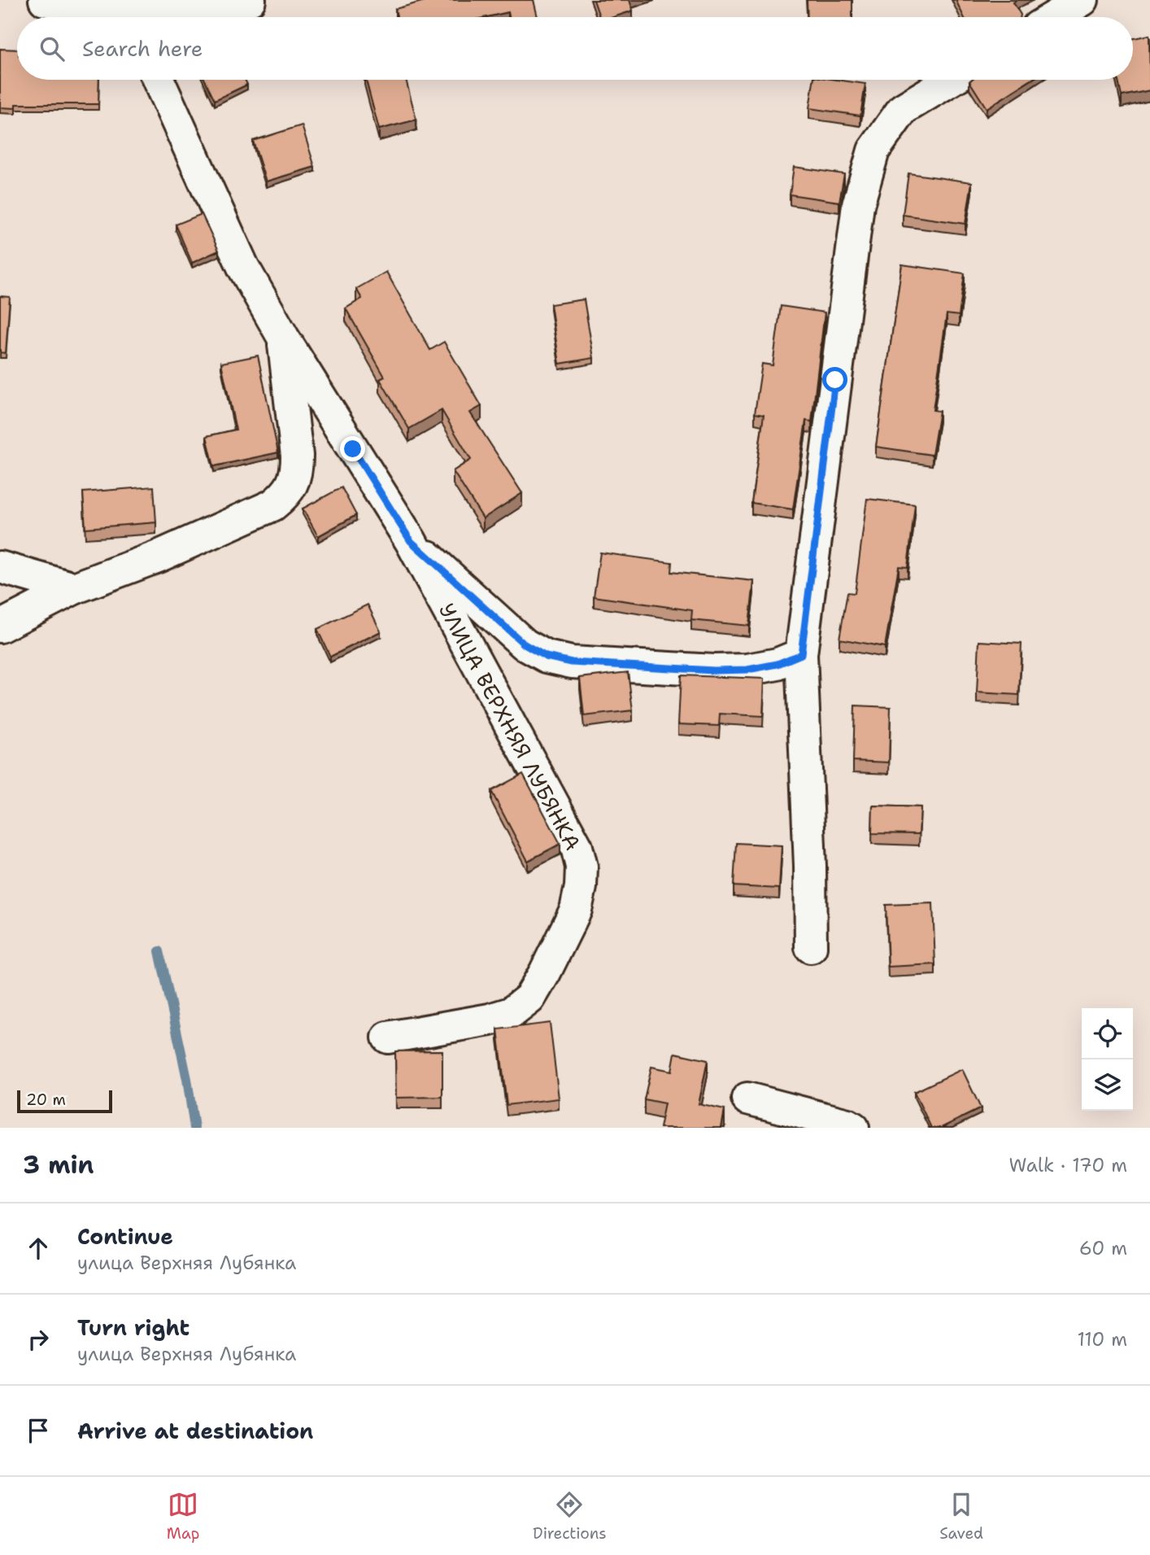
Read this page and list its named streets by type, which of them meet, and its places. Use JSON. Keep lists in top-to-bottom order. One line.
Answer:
{"streets":{"street":["УЛИЦА ВЕРХНЯЯ ЛУБЯНКА"]},"scale_bar":"20 m","page":{"search":"Search here","scale":"20 m","heading":["3 min","Walk · 170 m"],"list":[["Continue","улица Верхняя Лубянка","60 m"],["Turn right","улица Верхняя Лубянка","110 m"],"Arrive at destination"],"nav":["Map","Directions","Saved"]}}
